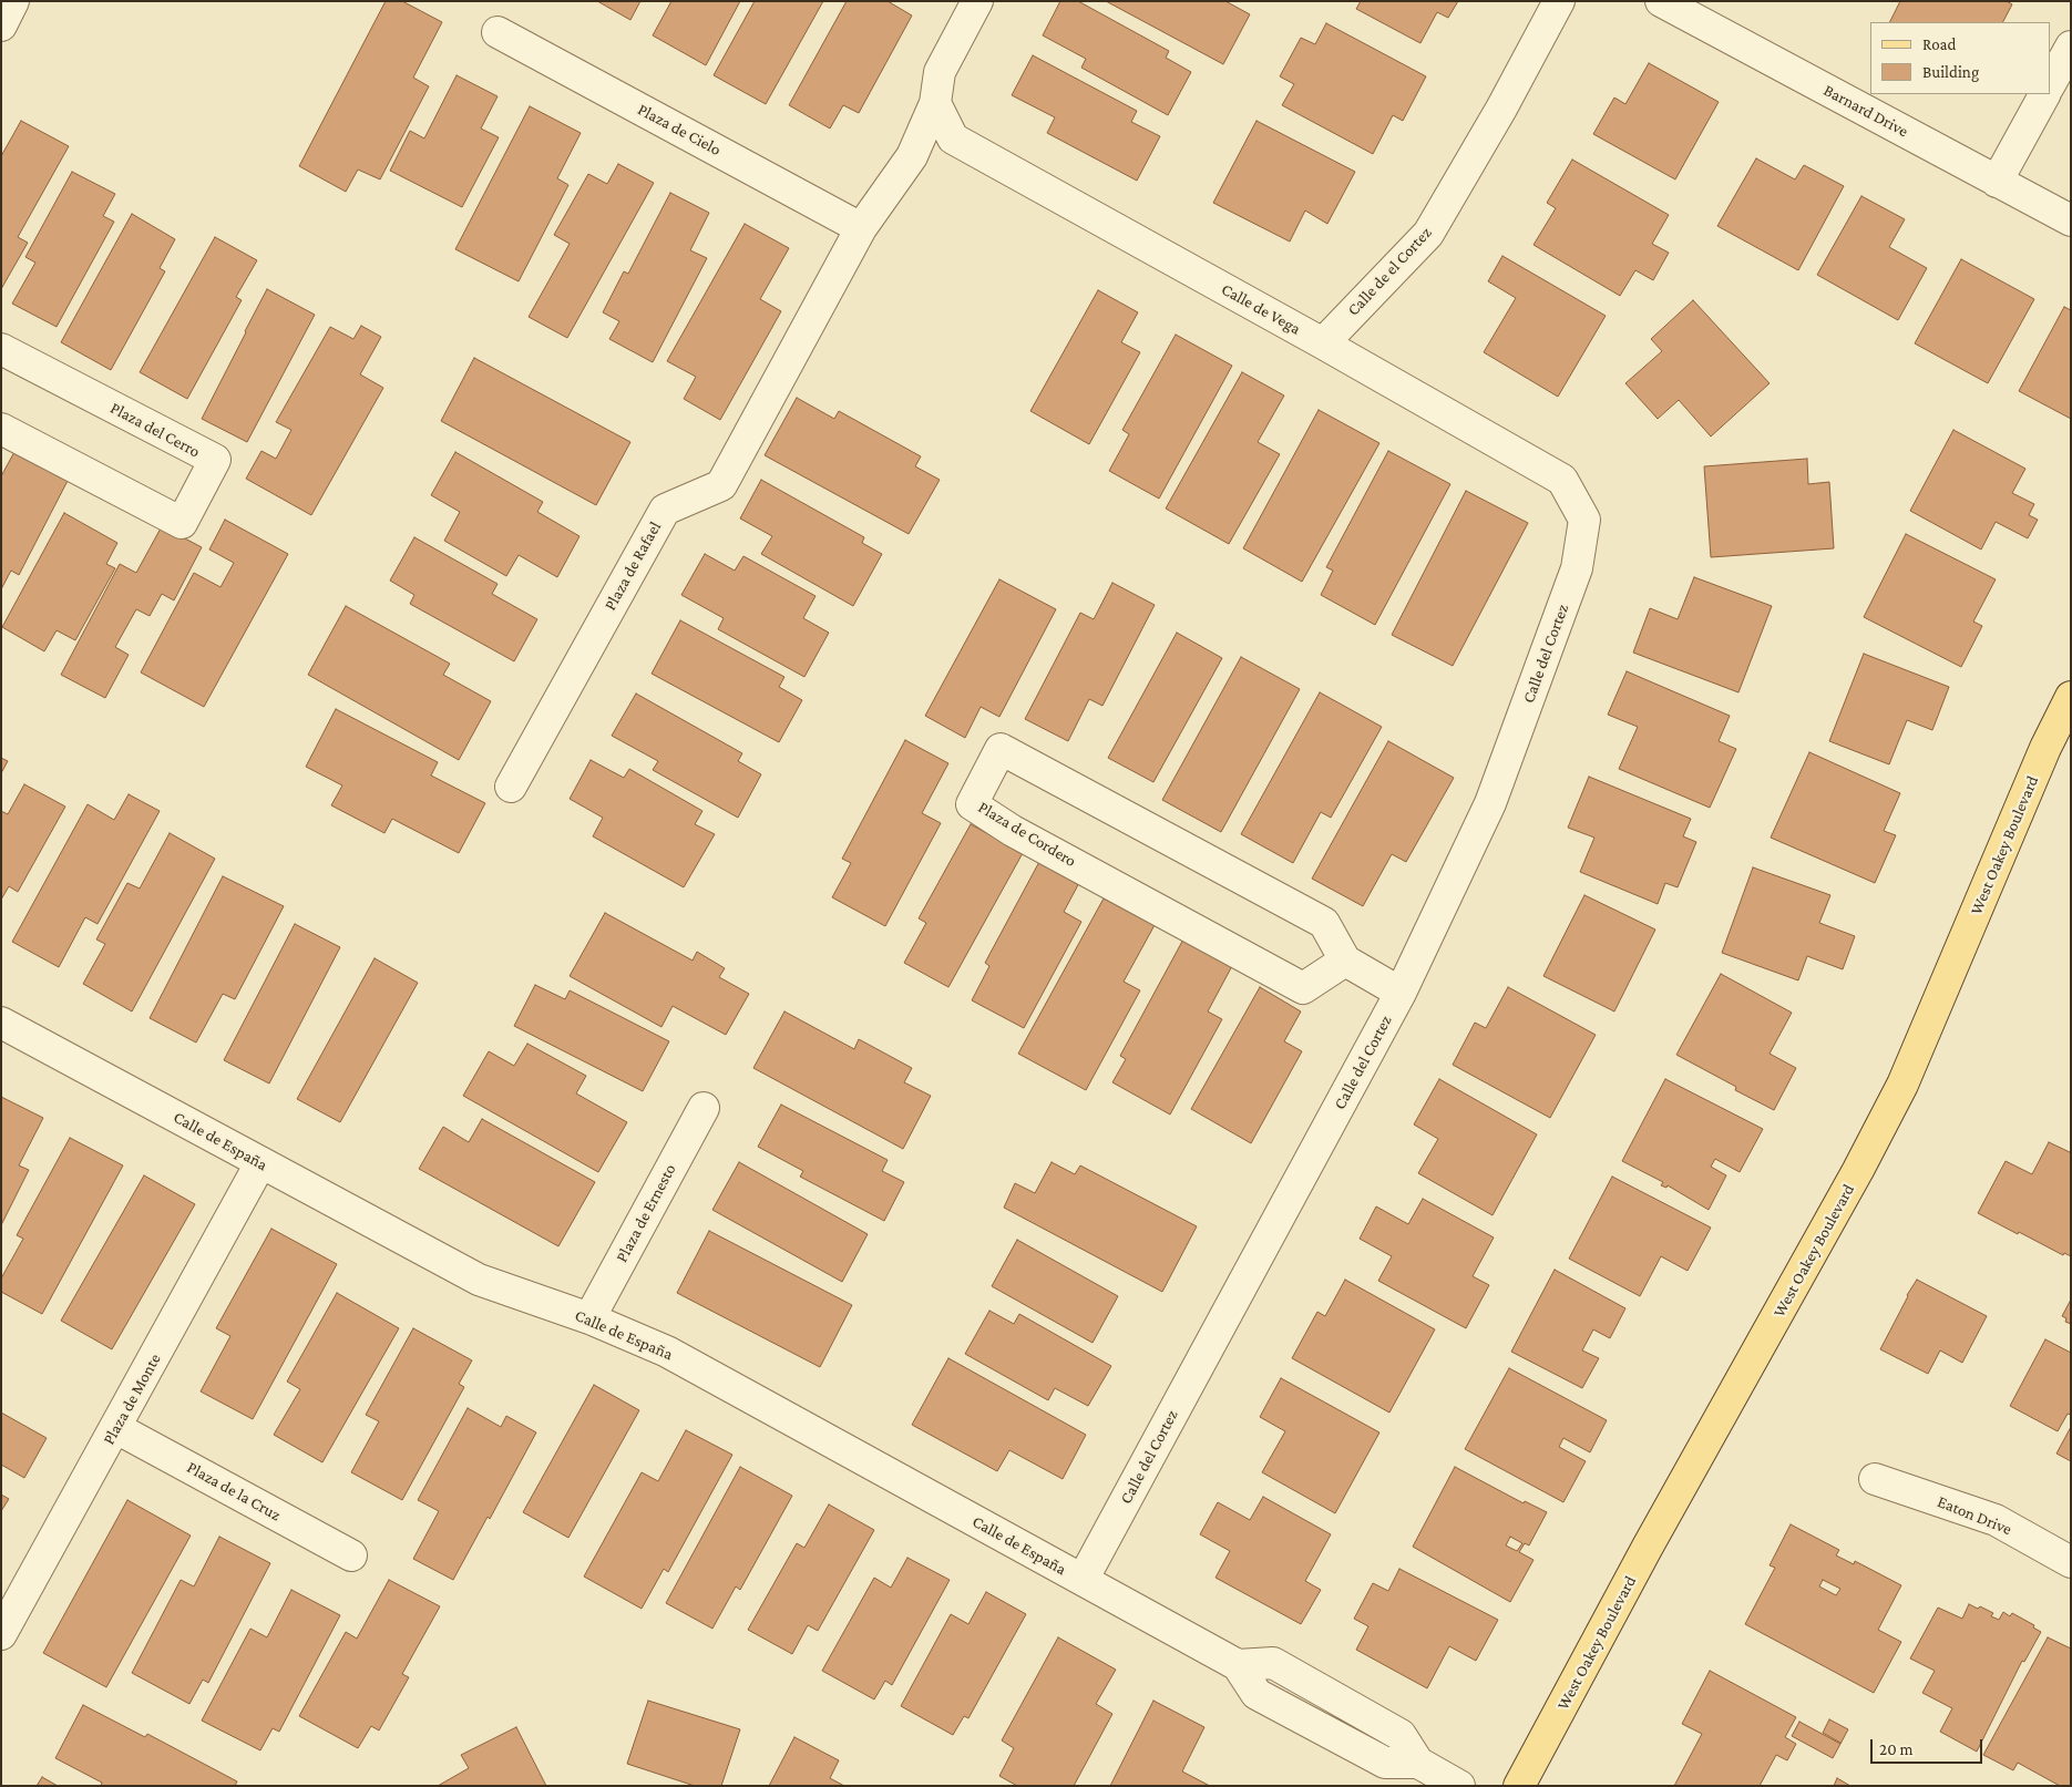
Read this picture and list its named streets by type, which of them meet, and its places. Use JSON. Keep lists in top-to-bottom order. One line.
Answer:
{"streets":{"main road":["West Oakey Boulevard"],"street":["Barnard Drive","Plaza de Cielo","Calle de el Cortez","Calle de Vega","Plaza del Cerro","Plaza de Rafael","Calle del Cortez","Plaza de Cordero","Calle de España","Plaza de Ernesto","Plaza de Monte","Plaza de la Cruz","Eaton Drive"]},"crossings":[["Plaza de Cielo","Plaza de Rafael"],["Calle de el Cortez","Calle de Vega"],["Calle de Vega","Plaza de Rafael"],["Calle de Vega","Calle del Cortez"],["Calle del Cortez","Calle de España"],["Calle de España","Plaza de Ernesto"],["Calle de España","Plaza de Monte"],["Plaza de Monte","Plaza de la Cruz"]],"legend":["Road","Building"],"scale_bar":"20 m"}
